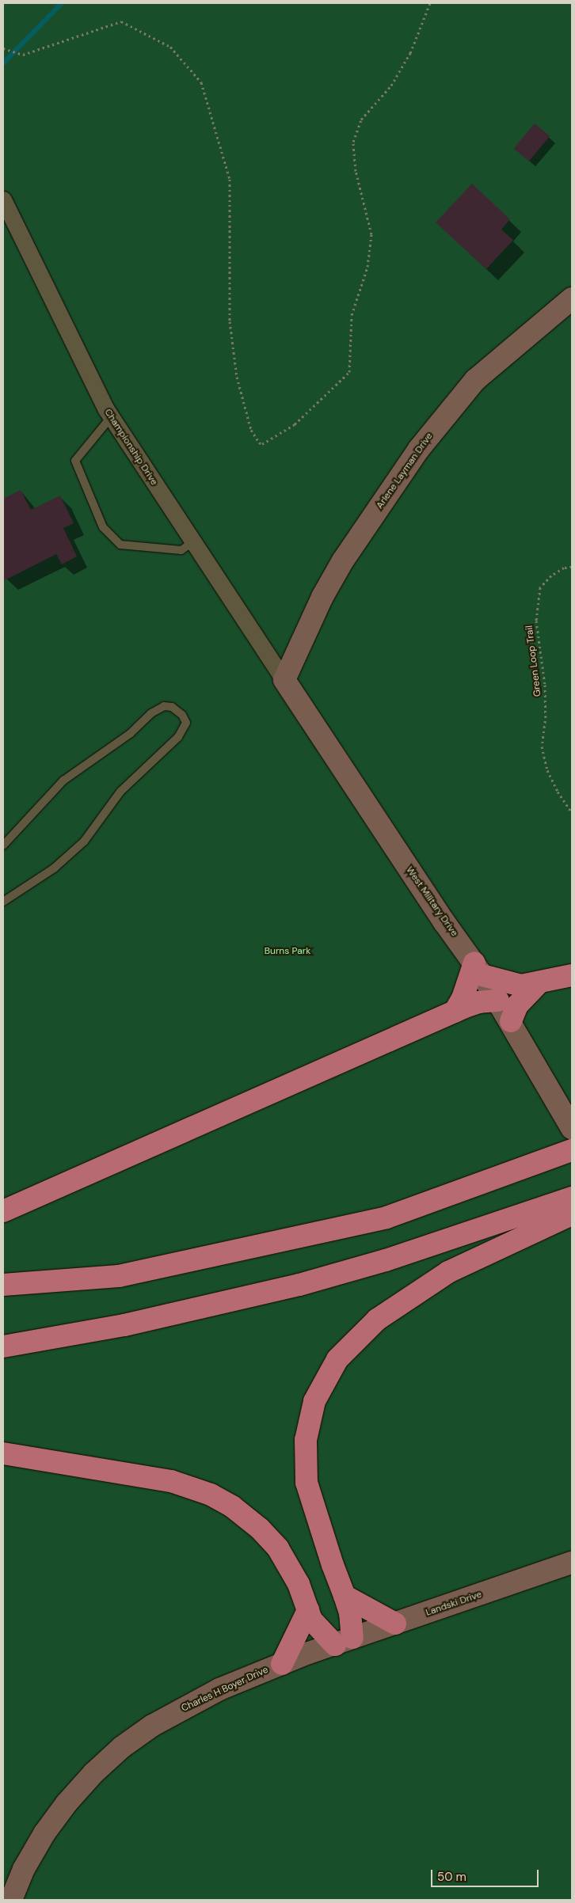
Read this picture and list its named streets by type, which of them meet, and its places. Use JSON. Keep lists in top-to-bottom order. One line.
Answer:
{"streets":{"street":["Championship Drive","Arlene Layman Drive","West Military Drive","Landski Drive","Charles H Boyer Drive"],"path":["Green Loop Trail"]},"crossings":[["Championship Drive","Arlene Layman Drive"],["Championship Drive","West Military Drive"],["Arlene Layman Drive","West Military Drive"],["Landski Drive","Charles H Boyer Drive"]],"parks":["Burns Park"],"scale_bar":"50 m"}
